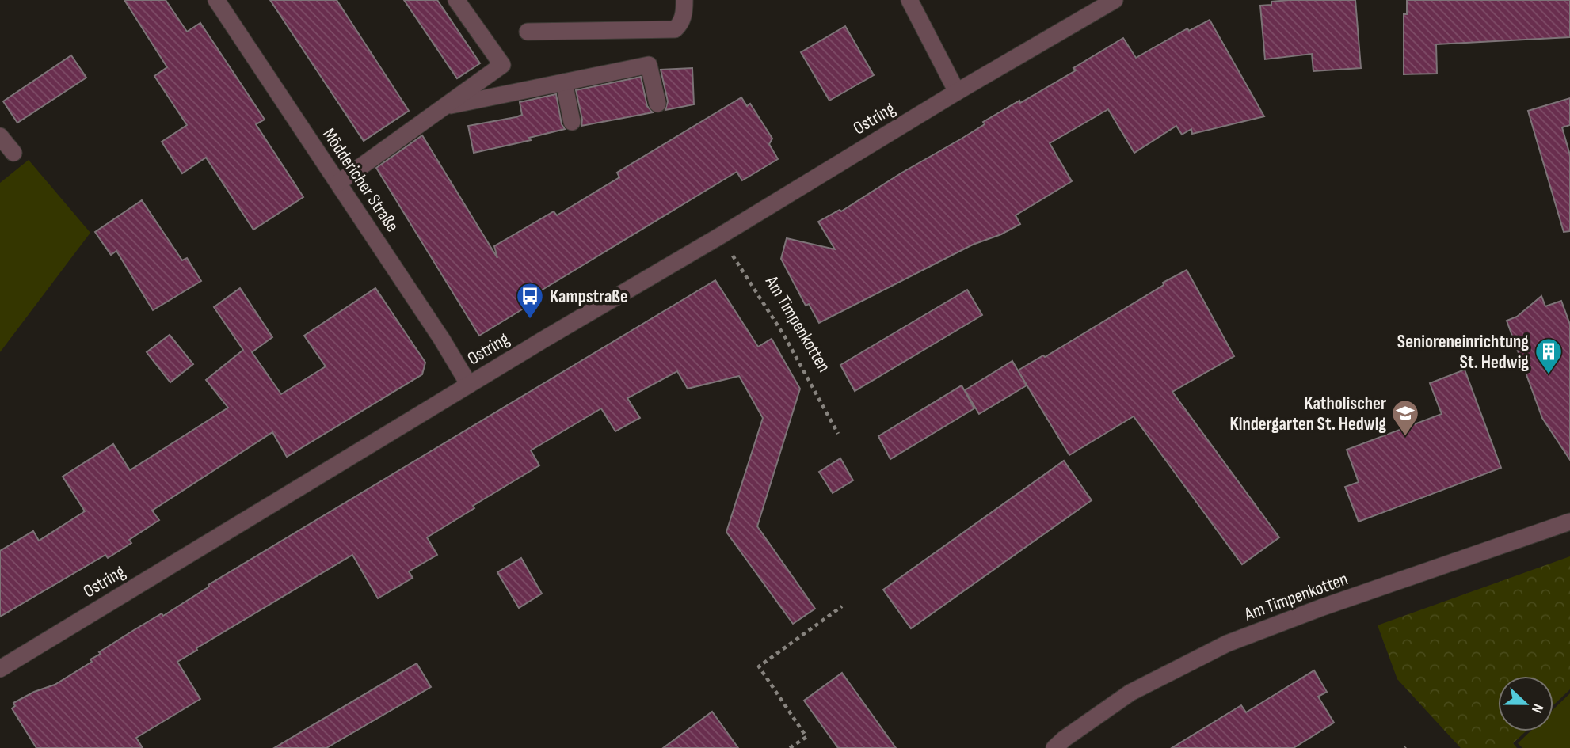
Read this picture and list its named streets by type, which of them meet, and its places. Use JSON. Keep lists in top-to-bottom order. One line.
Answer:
{"streets":{"street":["Ostring","Möddericher Straße","Am Timpenkotten"]},"crossings":[["Ostring","Möddericher Straße"],["Ostring","Am Timpenkotten"]],"places":{"bus stop":["Kampstraße"],"building":["Senioreneinrichtung St. Hedwig"],"school or university":["Katholischer Kindergarten St. Hedwig"]},"north":"right"}
